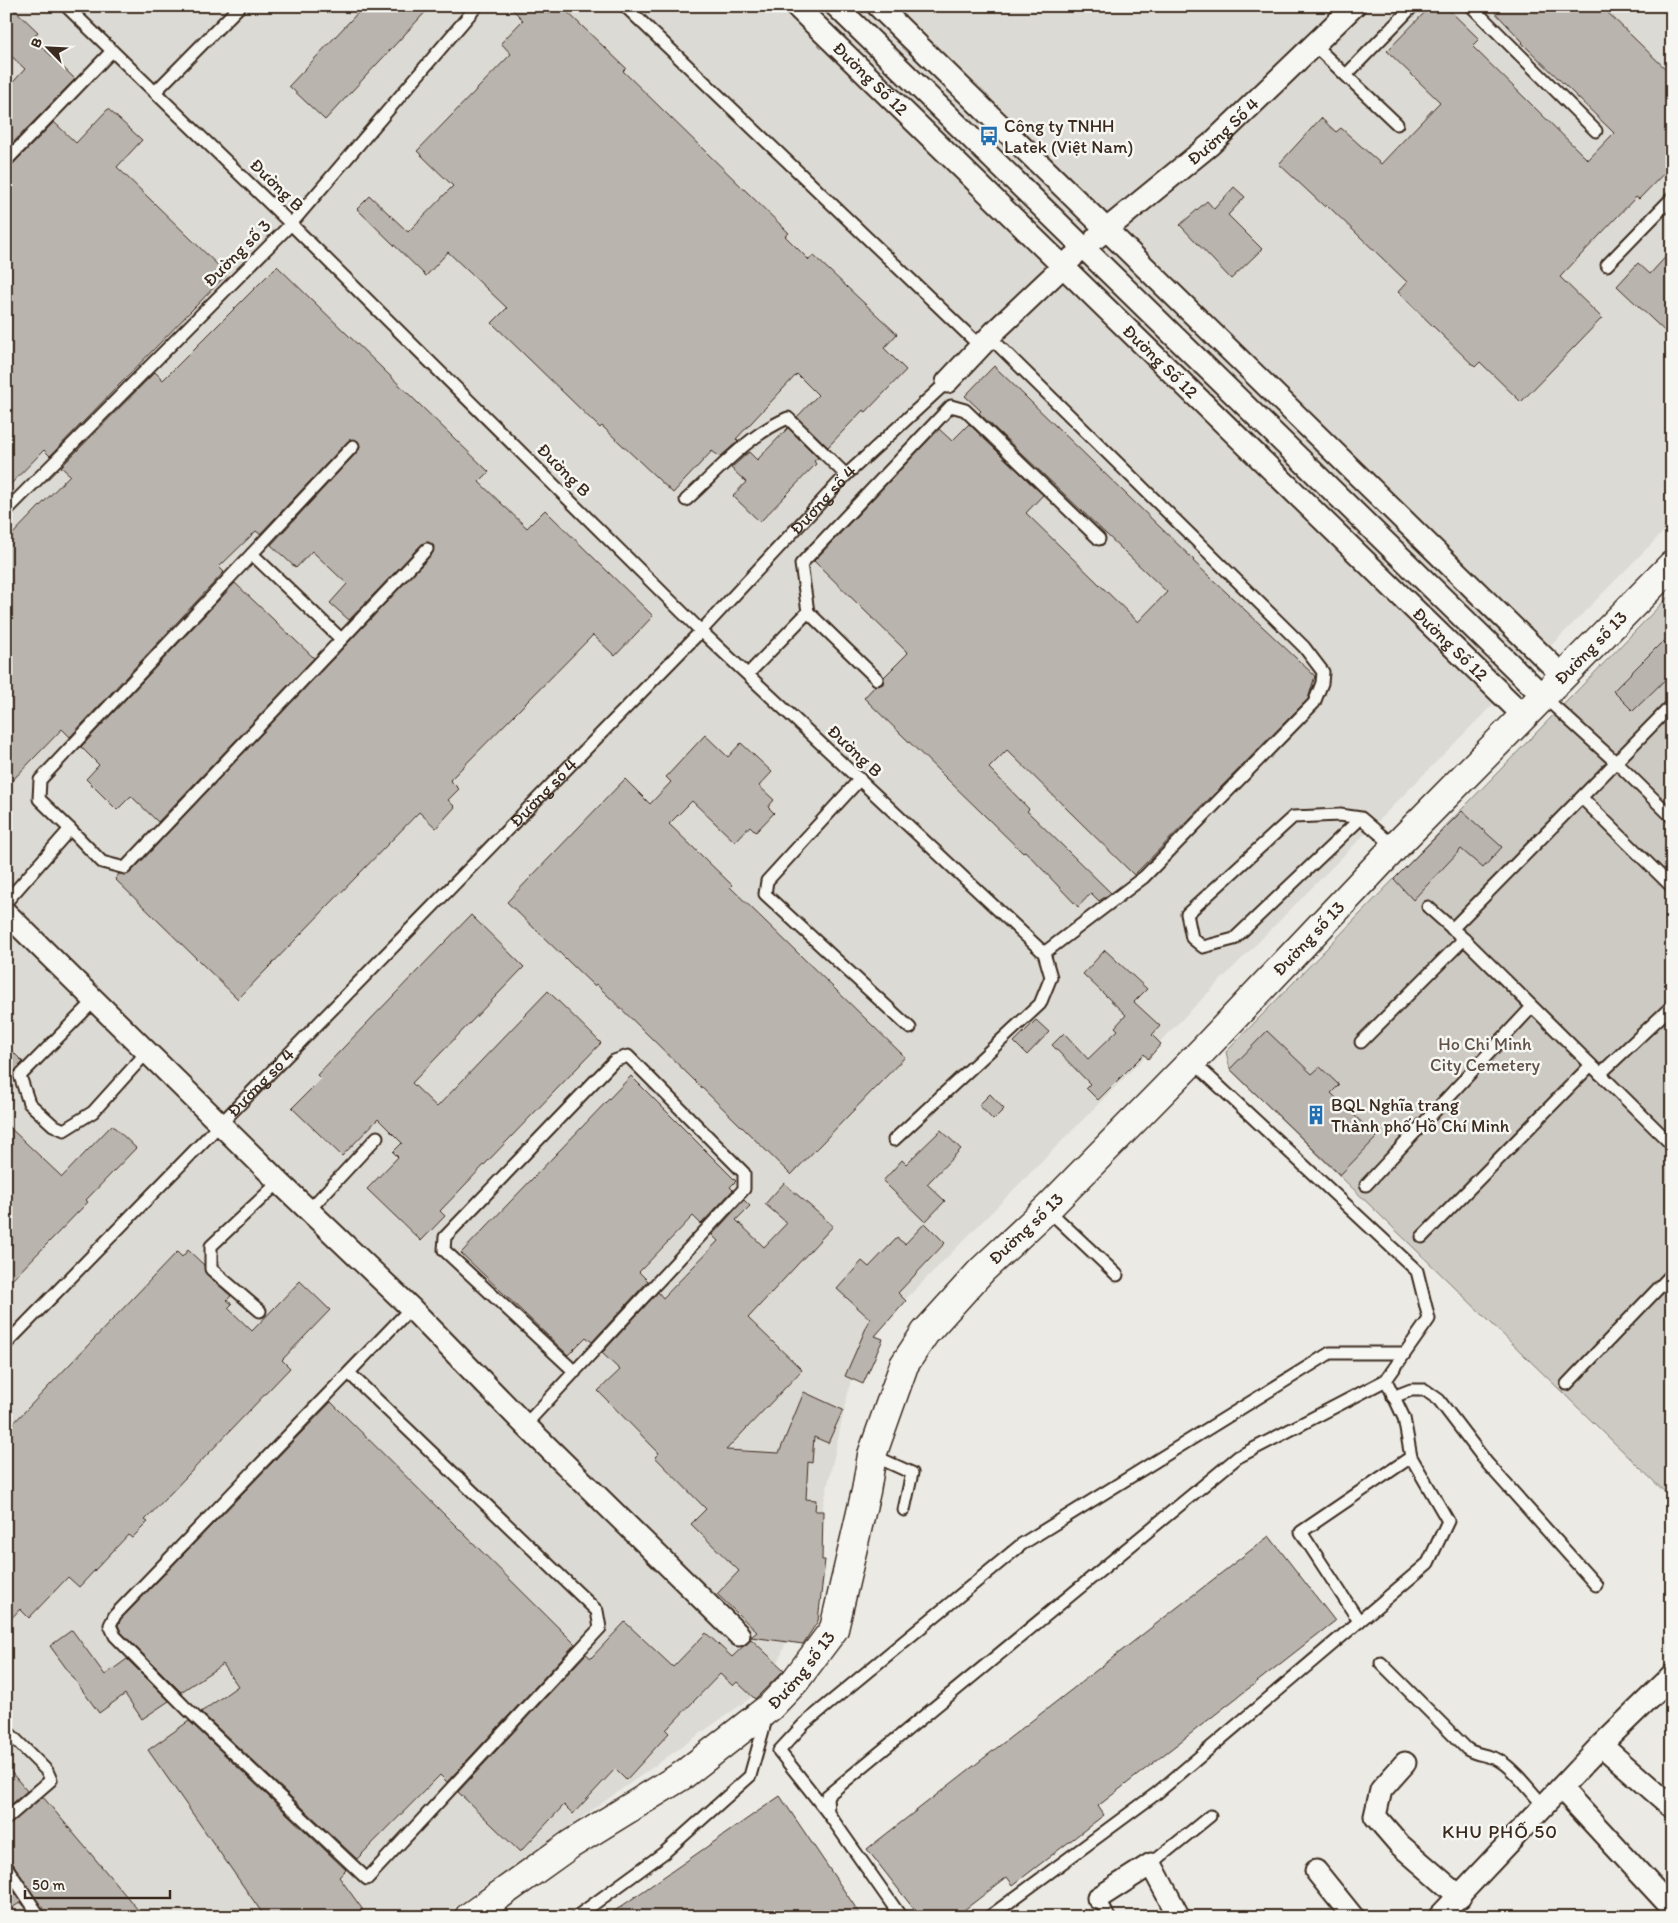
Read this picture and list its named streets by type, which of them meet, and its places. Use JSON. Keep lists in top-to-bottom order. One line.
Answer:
{"streets":{"street":["Đường Số 12","Đường Số 4","Đường số 4","Đường số 13"],"lane":["Đường B","Đường số 3"]},"crossings":[["Đường Số 12","Đường Số 4"],["Đường Số 12","Đường số 4"],["Đường Số 12","Đường số 13"],["Đường Số 4","Đường số 4"],["Đường B","Đường số 3"],["Đường B","Đường số 4"]],"districts":["KHU PHỐ 50"],"parks":["Ho Chi Minh City Cemetery"],"places":{"bus stop":["Công ty TNHH Latek (Việt Nam)"],"building":["BQL Nghĩa trang Thành phố Hồ Chí Minh"]},"scale_bar":"50 m","north":"top left"}
